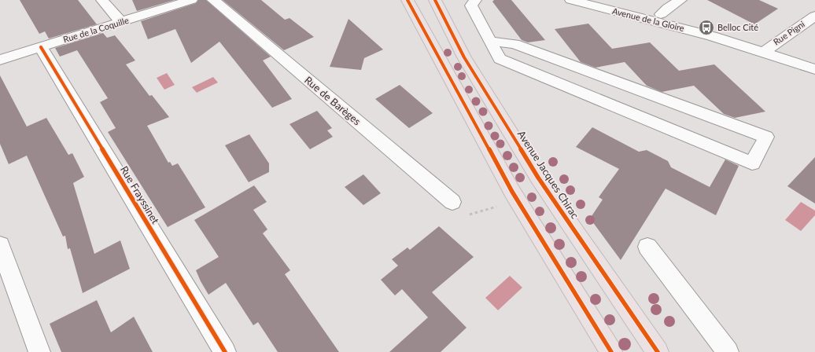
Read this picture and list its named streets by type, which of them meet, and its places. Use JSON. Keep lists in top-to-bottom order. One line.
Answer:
{"streets":{"main road":["Avenue Jacques Chirac"],"street":["Avenue de la Gloire","Rue de la Coquille","Rue Pigni","Rue de Barèges","Rue Frayssinet"]},"crossings":[["Avenue de la Gloire","Rue Pigni"],["Rue de la Coquille","Rue Frayssinet"]],"places":{"bus stop":["Belloc Cité"]}}
